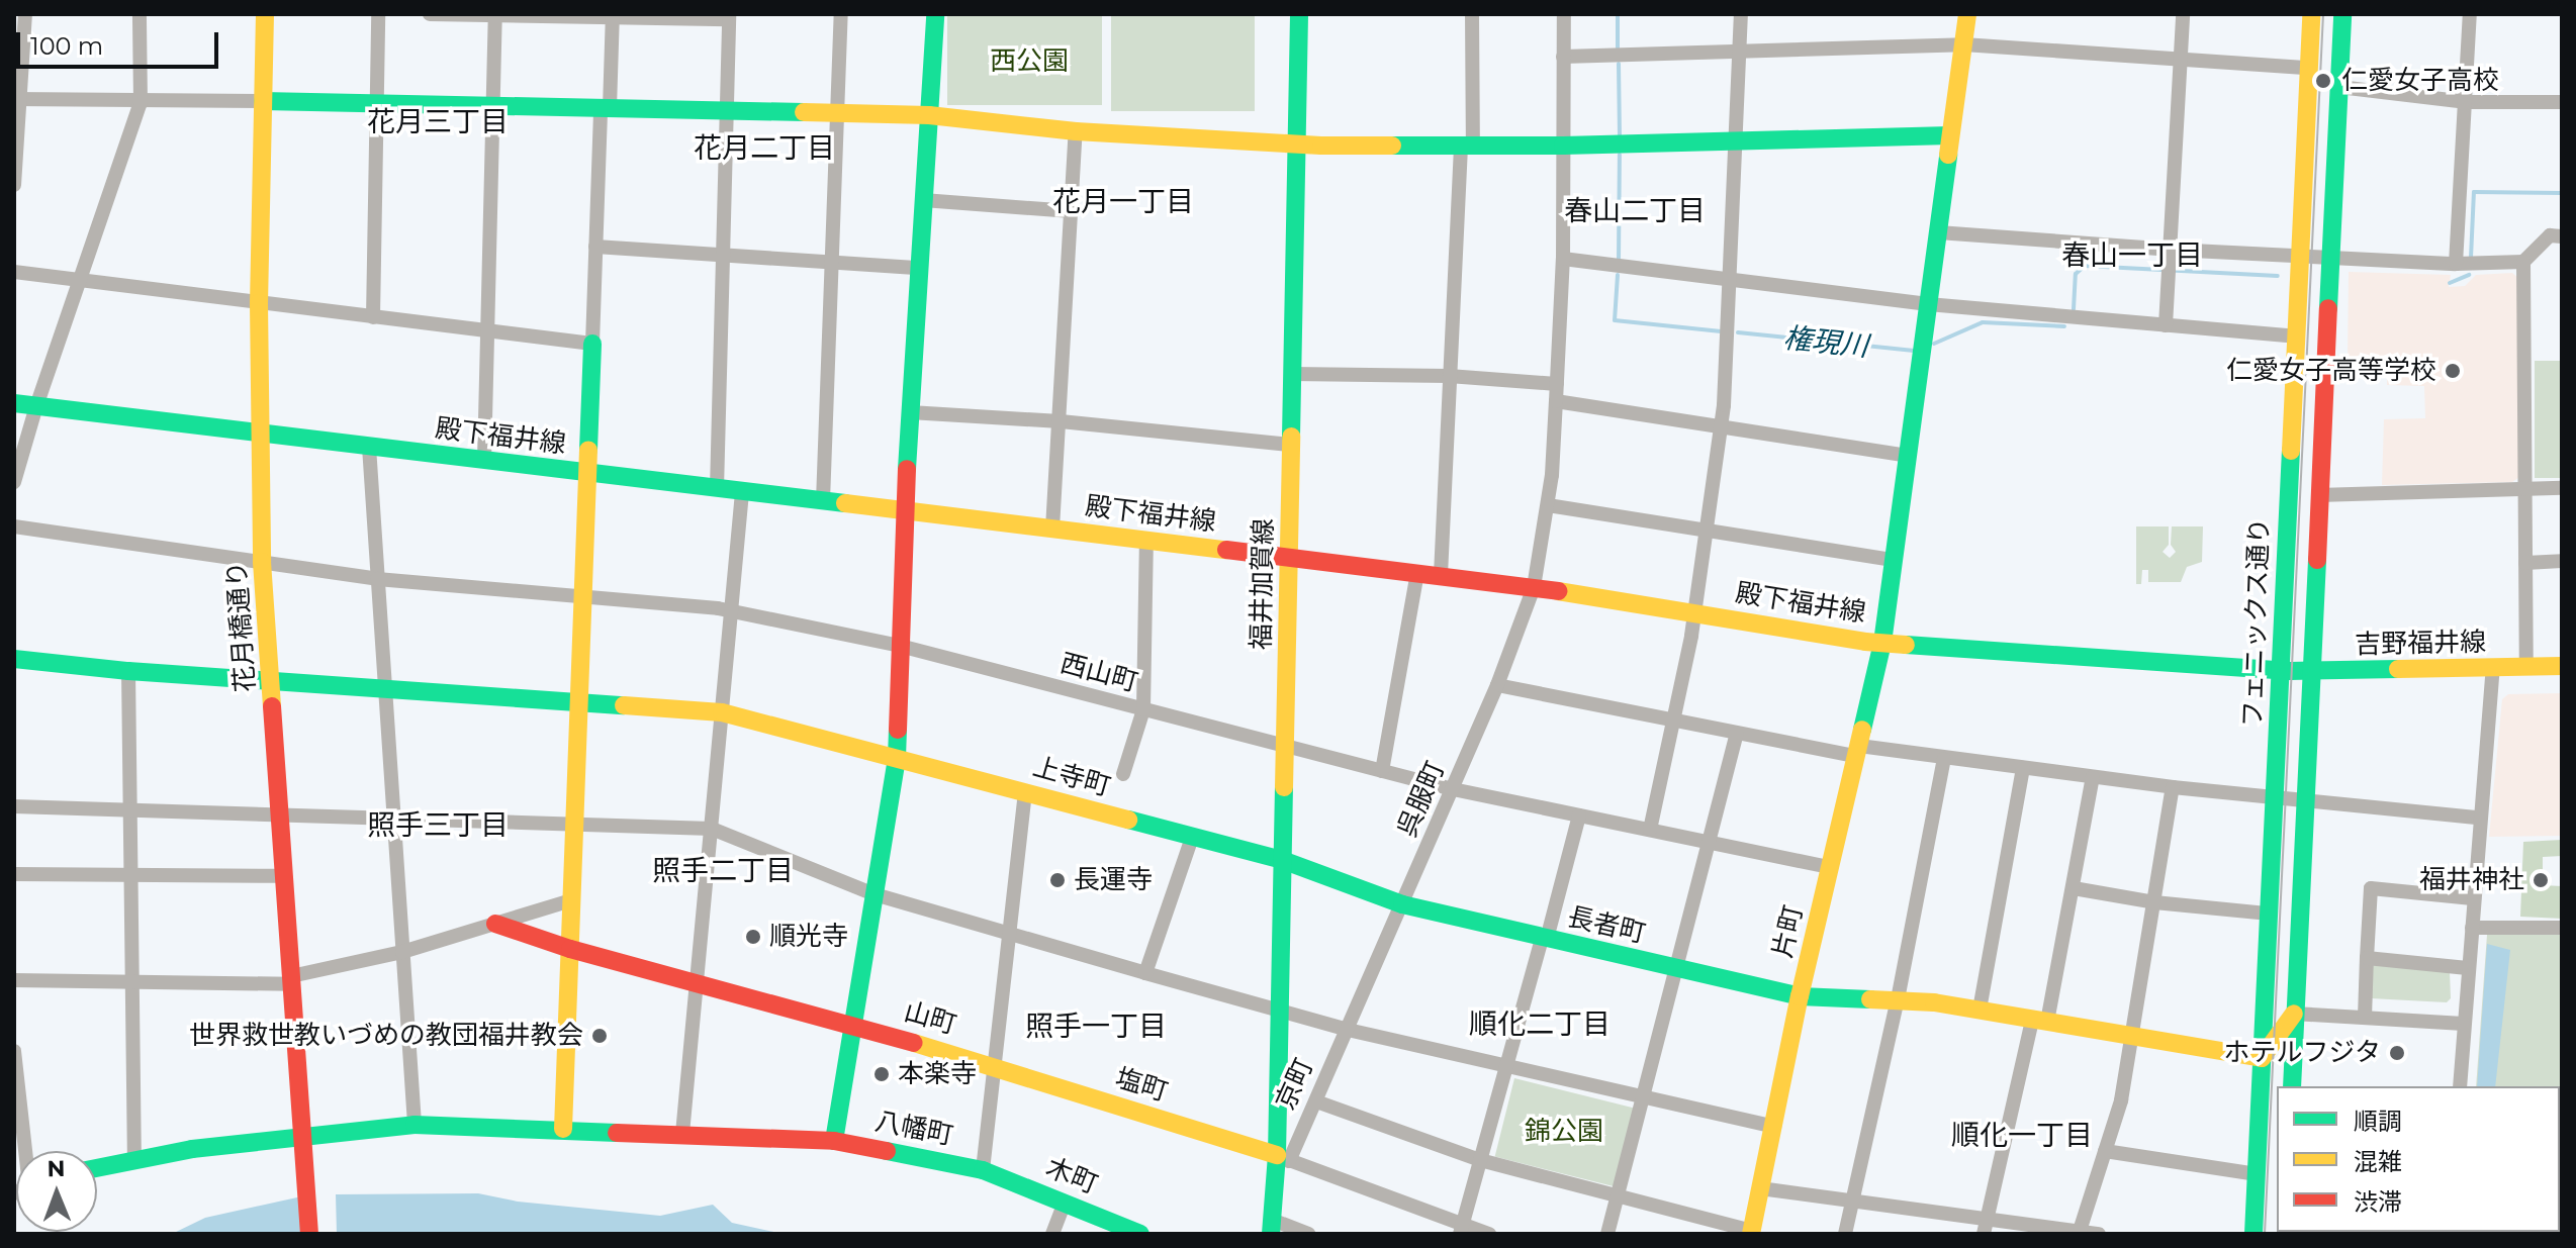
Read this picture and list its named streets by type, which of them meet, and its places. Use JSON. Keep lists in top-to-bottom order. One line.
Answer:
{"streets":{"street":["殿下福井線","福井加賀線","フェニックス通り","花月橋通り","吉野福井線","西山町","上寺町","呉服町","長者町","片町","山町","京町","塩町","八幡町","木町"]},"crossings":[["殿下福井線","福井加賀線"],["殿下福井線","フェニックス通り"],["殿下福井線","花月橋通り"],["殿下福井線","吉野福井線"],["殿下福井線","呉服町"],["殿下福井線","片町"],["福井加賀線","西山町"],["福井加賀線","上寺町"],["福井加賀線","京町"],["福井加賀線","塩町"],["フェニックス通り","吉野福井線"],["フェニックス通り","長者町"],["花月橋通り","西山町"],["花月橋通り","上寺町"],["花月橋通り","八幡町"],["西山町","呉服町"],["西山町","片町"],["上寺町","呉服町"],["上寺町","長者町"],["呉服町","長者町"],["呉服町","京町"],["長者町","片町"],["山町","塩町"],["京町","塩町"],["八幡町","木町"]],"districts":["花月三丁目","花月二丁目","花月一丁目","春山二丁目","春山一丁目","照手三丁目","照手二丁目","順化二丁目","照手一丁目","順化一丁目"],"water":["権現川"],"parks":["西公園","錦公園"],"places":["仁愛女子高校","仁愛女子高等学校","長運寺","福井神社","順光寺","世界救世教いづめの教団福井教会","ホテルフジタ","本楽寺"],"legend":["順調","混雑","渋滞"],"scale_bar":"100 m","north":"top"}
